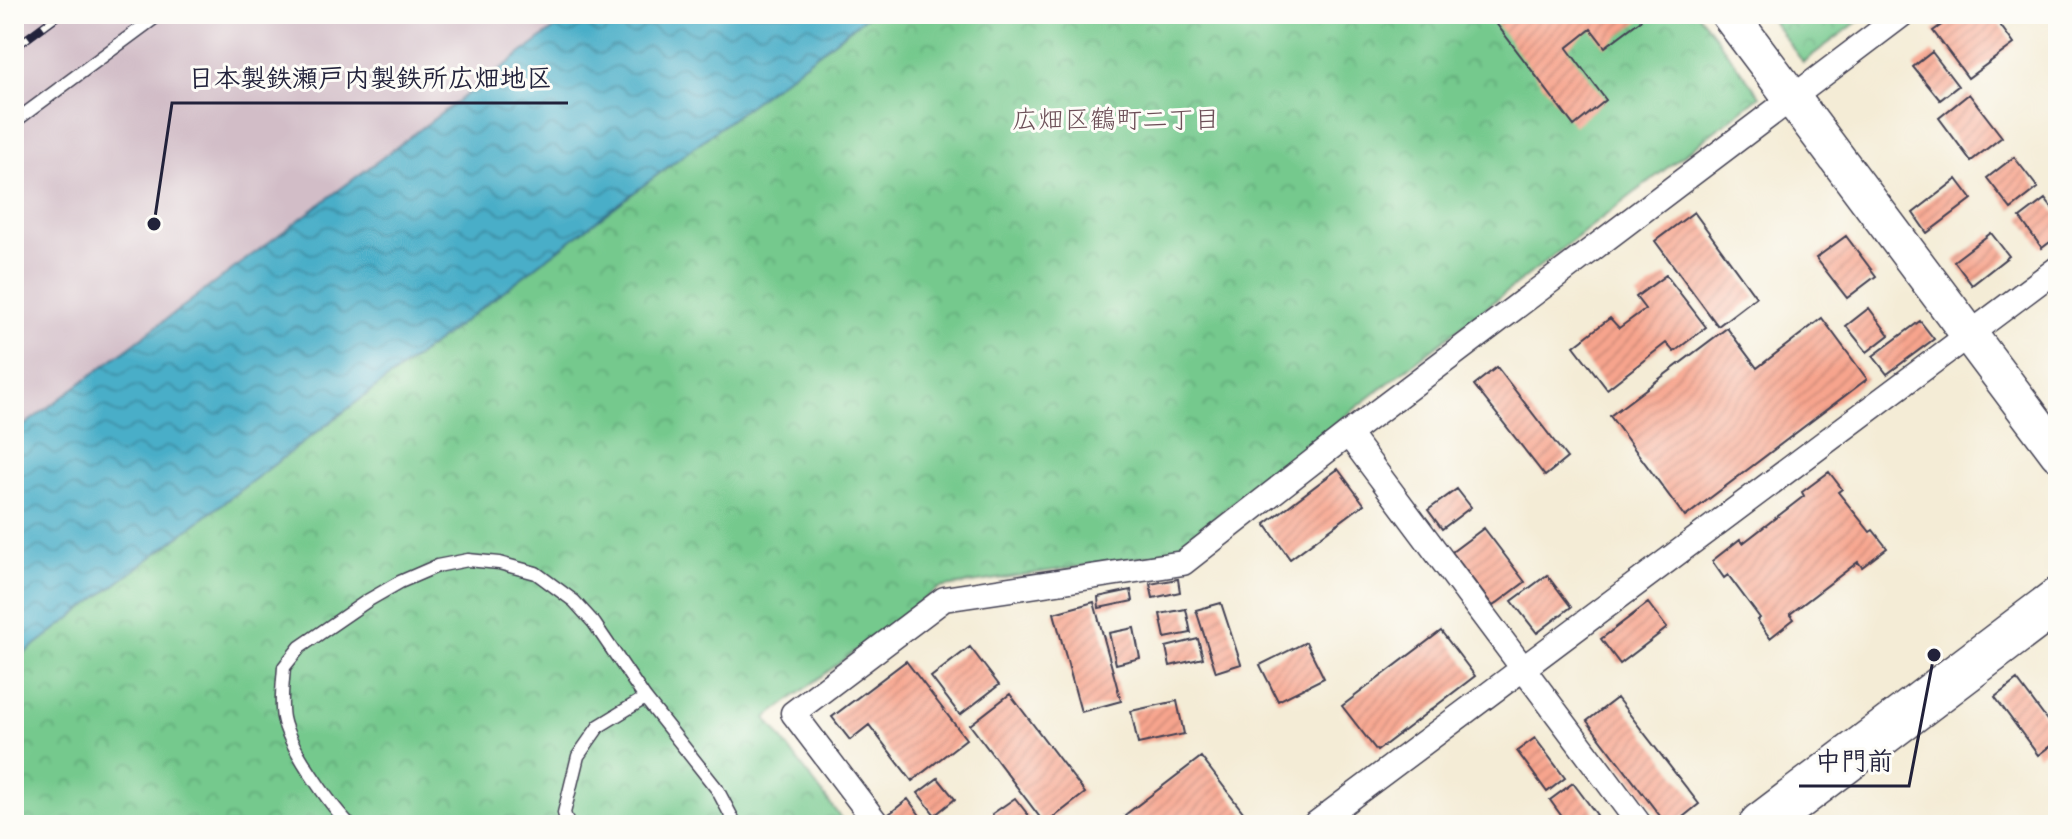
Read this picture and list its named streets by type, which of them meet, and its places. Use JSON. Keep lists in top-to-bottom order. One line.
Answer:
{"districts":["広畑区鶴町二丁目"],"places":["日本製鉄瀬戸内製鉄所広畑地区","中門前"]}
